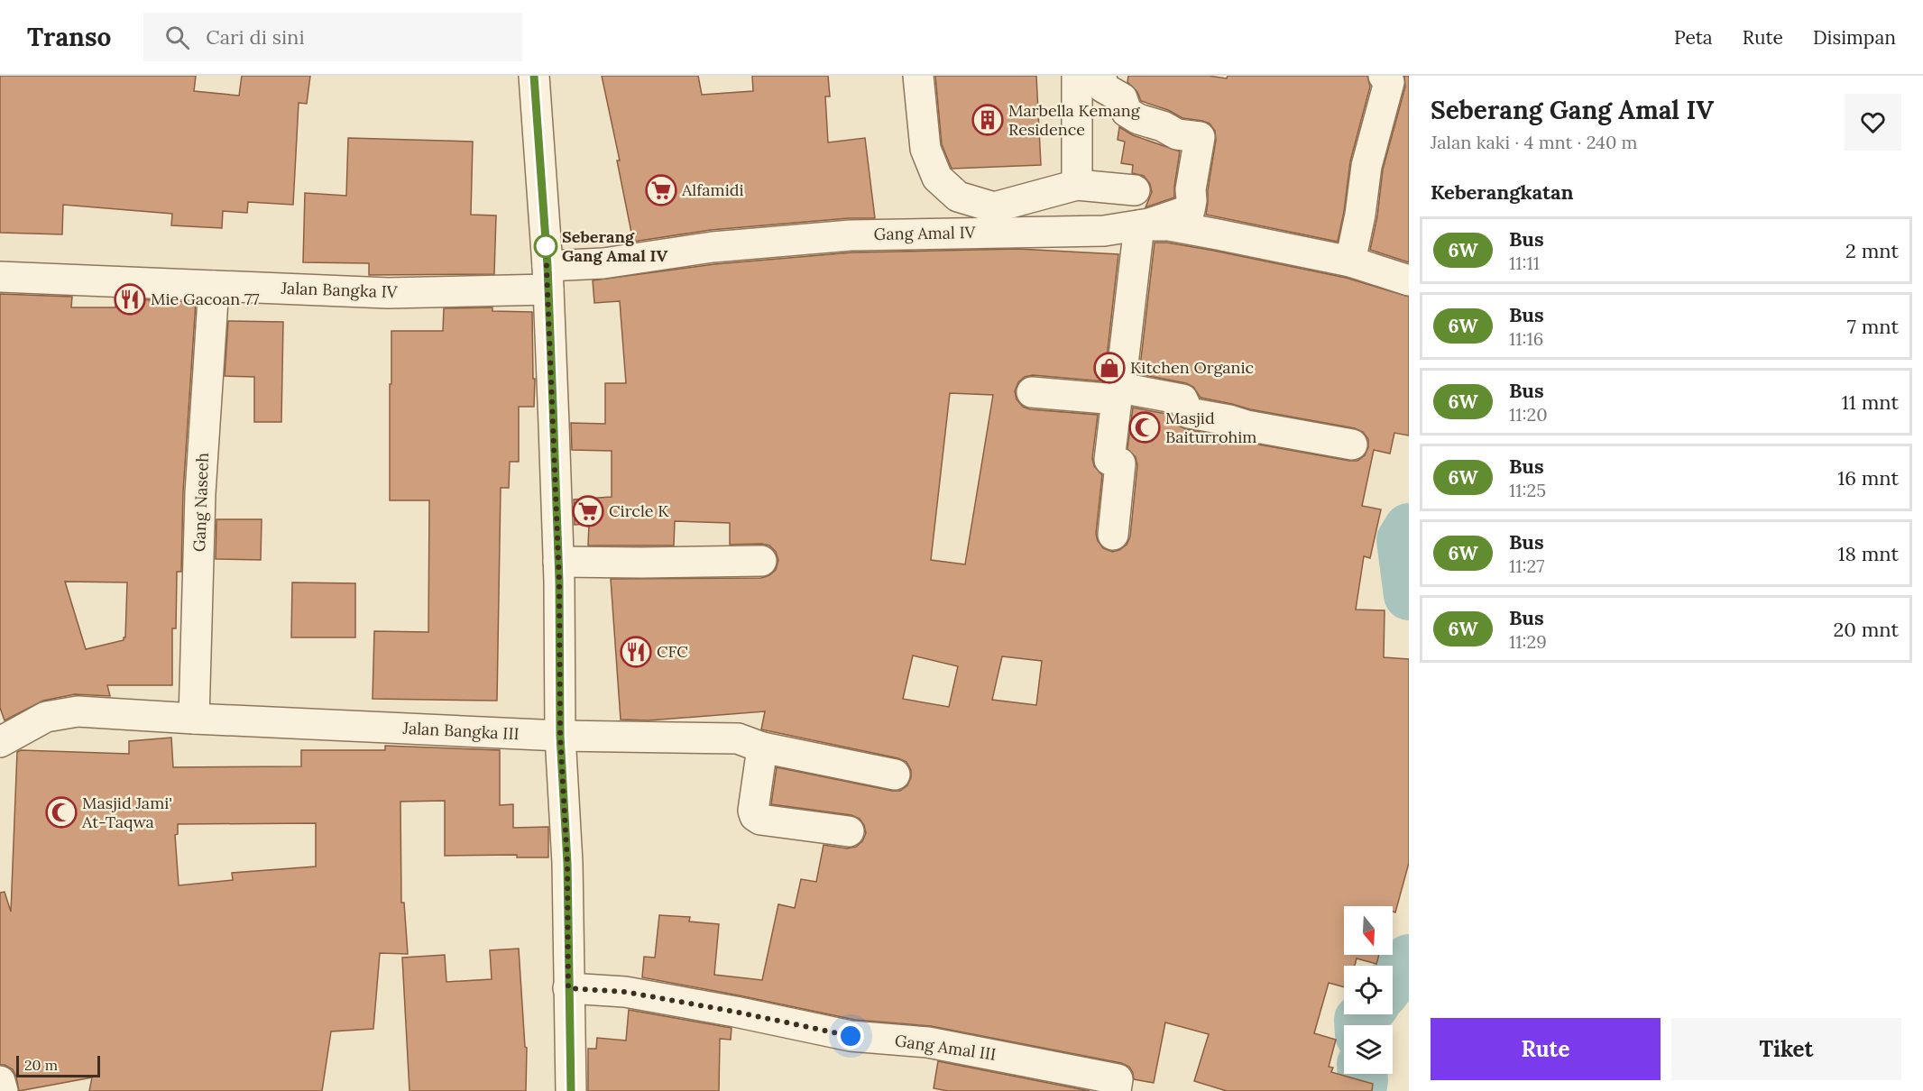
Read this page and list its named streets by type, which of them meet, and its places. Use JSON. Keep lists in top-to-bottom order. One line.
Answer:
{"streets":{"street":["Gang Amal IV","Jalan Bangka IV","Gang Naseeh","Jalan Bangka III","Gang Amal III"]},"crossings":[["Gang Amal IV","Jalan Bangka IV"],["Jalan Bangka IV","Gang Naseeh"],["Gang Naseeh","Jalan Bangka III"]],"places":{"building":["Marbella Kemang Residence"],"supermarket":["Alfamidi","Circle K"],"other":["Seberang Gang Amal IV"],"restaurant":["Mie Gacoan 77","CFC"],"shop":["Kitchen Organic"],"mosque":["Masjid Baiturrohim","Masjid Jami' At-Taqwa"]},"lines":["bus line 6W"],"scale_bar":"20 m","north":"bottom","page":{"header":"Transo","search":"Cari di sini","nav":["Peta","Rute","Disimpan"],"heading":[["Seberang Gang Amal IV","Jalan kaki · 4 mnt · 240 m"],"Keberangkatan"],"list":[{"mark":"6W","name":"Bus","note":"11:11","value":"2 mnt"},{"mark":"6W","name":"Bus","note":"11:16","value":"7 mnt"},{"mark":"6W","name":"Bus","note":"11:20","value":"11 mnt"},{"mark":"6W","name":"Bus","note":"11:25","value":"16 mnt"},{"mark":"6W","name":"Bus","note":"11:27","value":"18 mnt"},{"mark":"6W","name":"Bus","note":"11:29","value":"20 mnt"}],"buttons":["Rute","Tiket"],"scale":"20 m"}}
